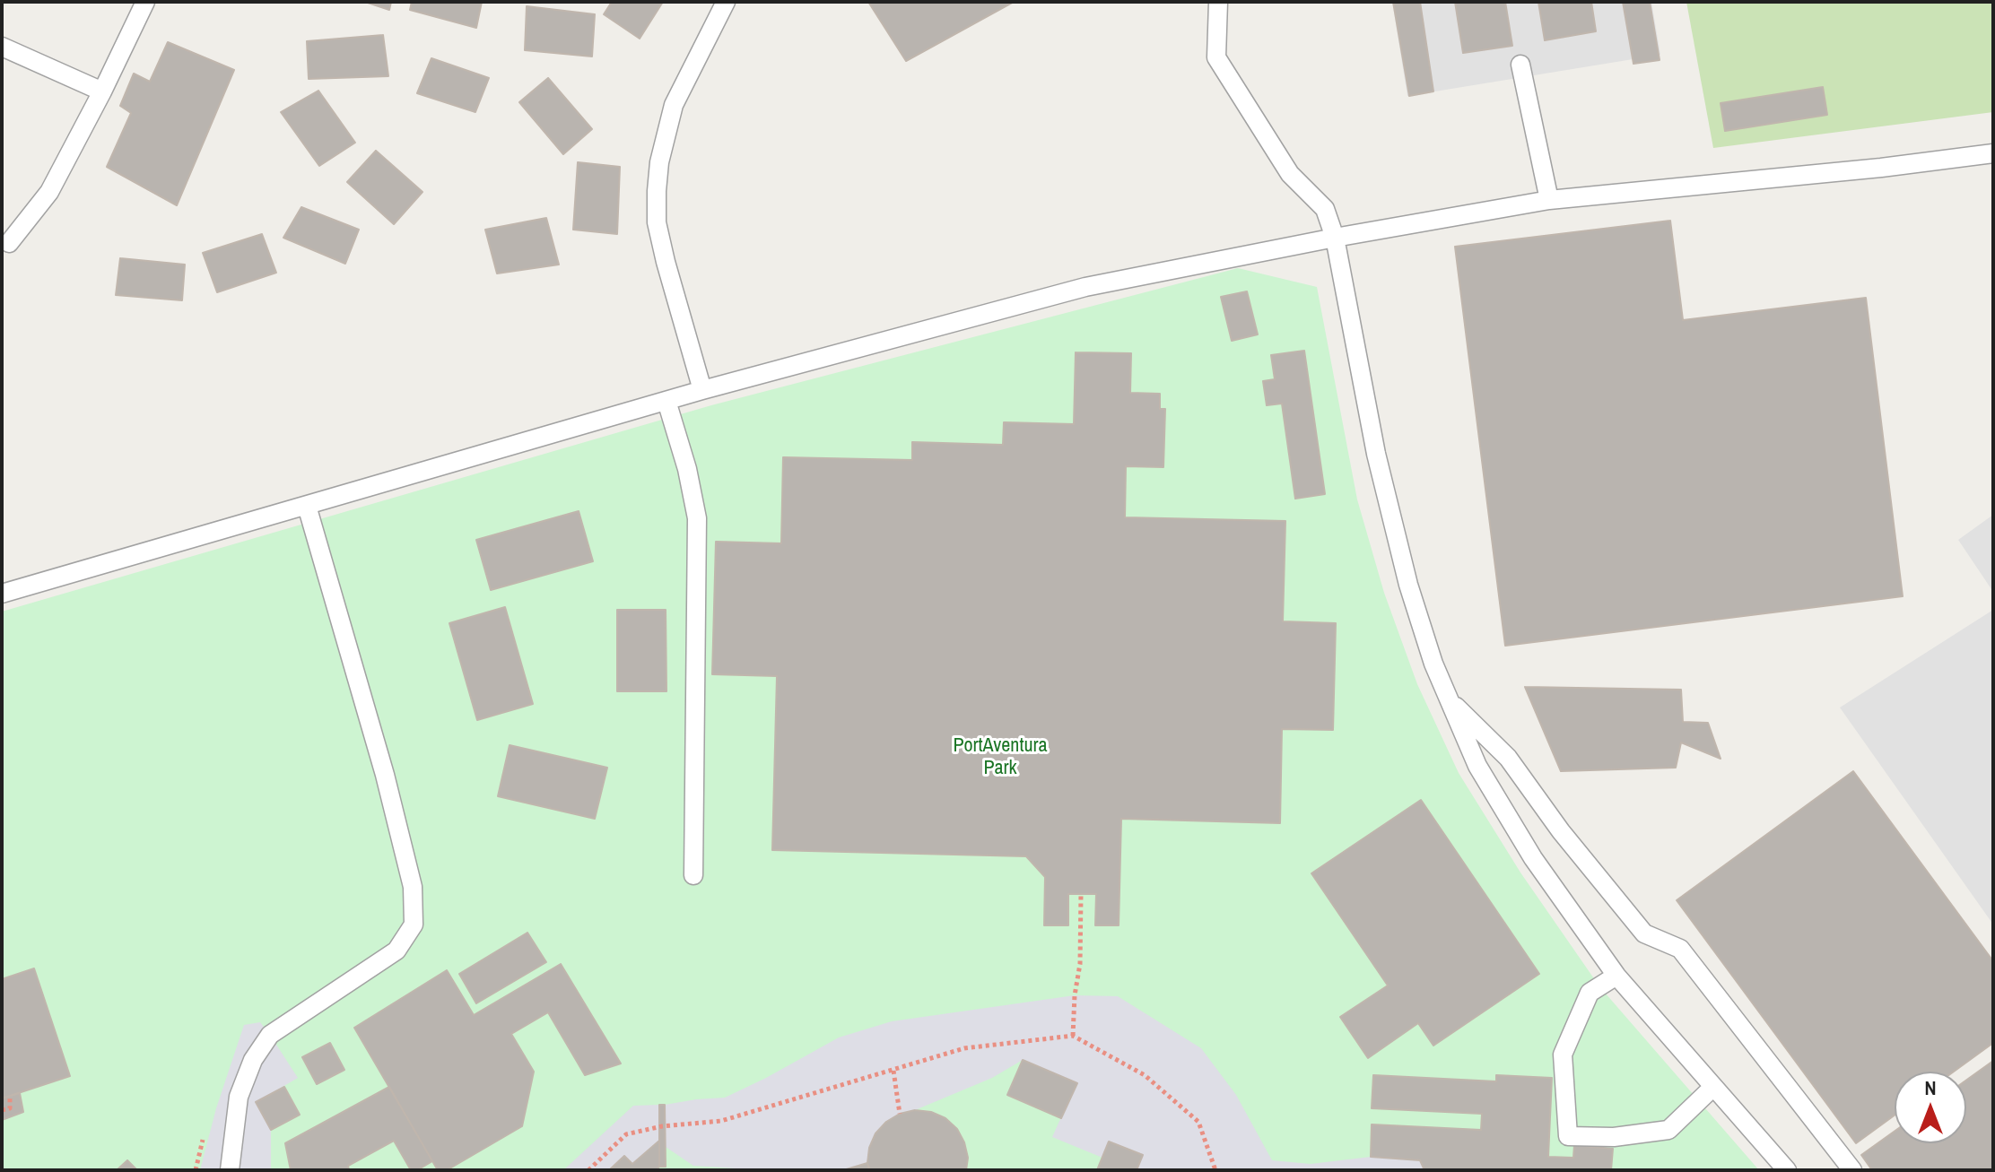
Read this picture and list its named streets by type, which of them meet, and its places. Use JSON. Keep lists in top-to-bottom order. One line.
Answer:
{"parks":["PortAventura Park"],"north":"top"}
